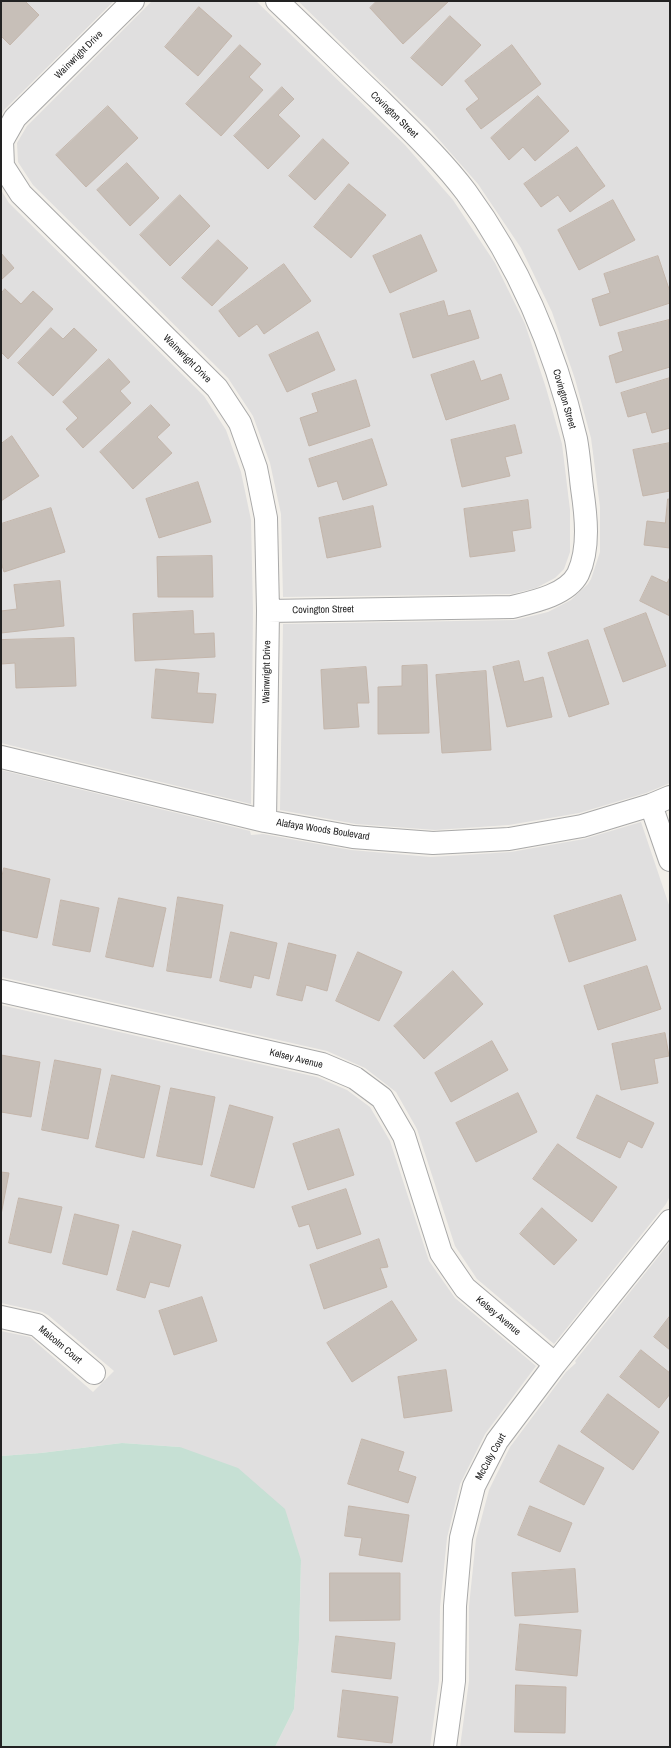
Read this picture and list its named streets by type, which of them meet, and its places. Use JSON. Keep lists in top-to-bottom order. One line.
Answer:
{"streets":{"street":["Wainwright Drive","Covington Street","Alafaya Woods Boulevard","Kelsey Avenue","Malcolm Court","McCully Court"]},"crossings":[["Wainwright Drive","Covington Street"],["Wainwright Drive","Alafaya Woods Boulevard"],["Kelsey Avenue","McCully Court"]]}
